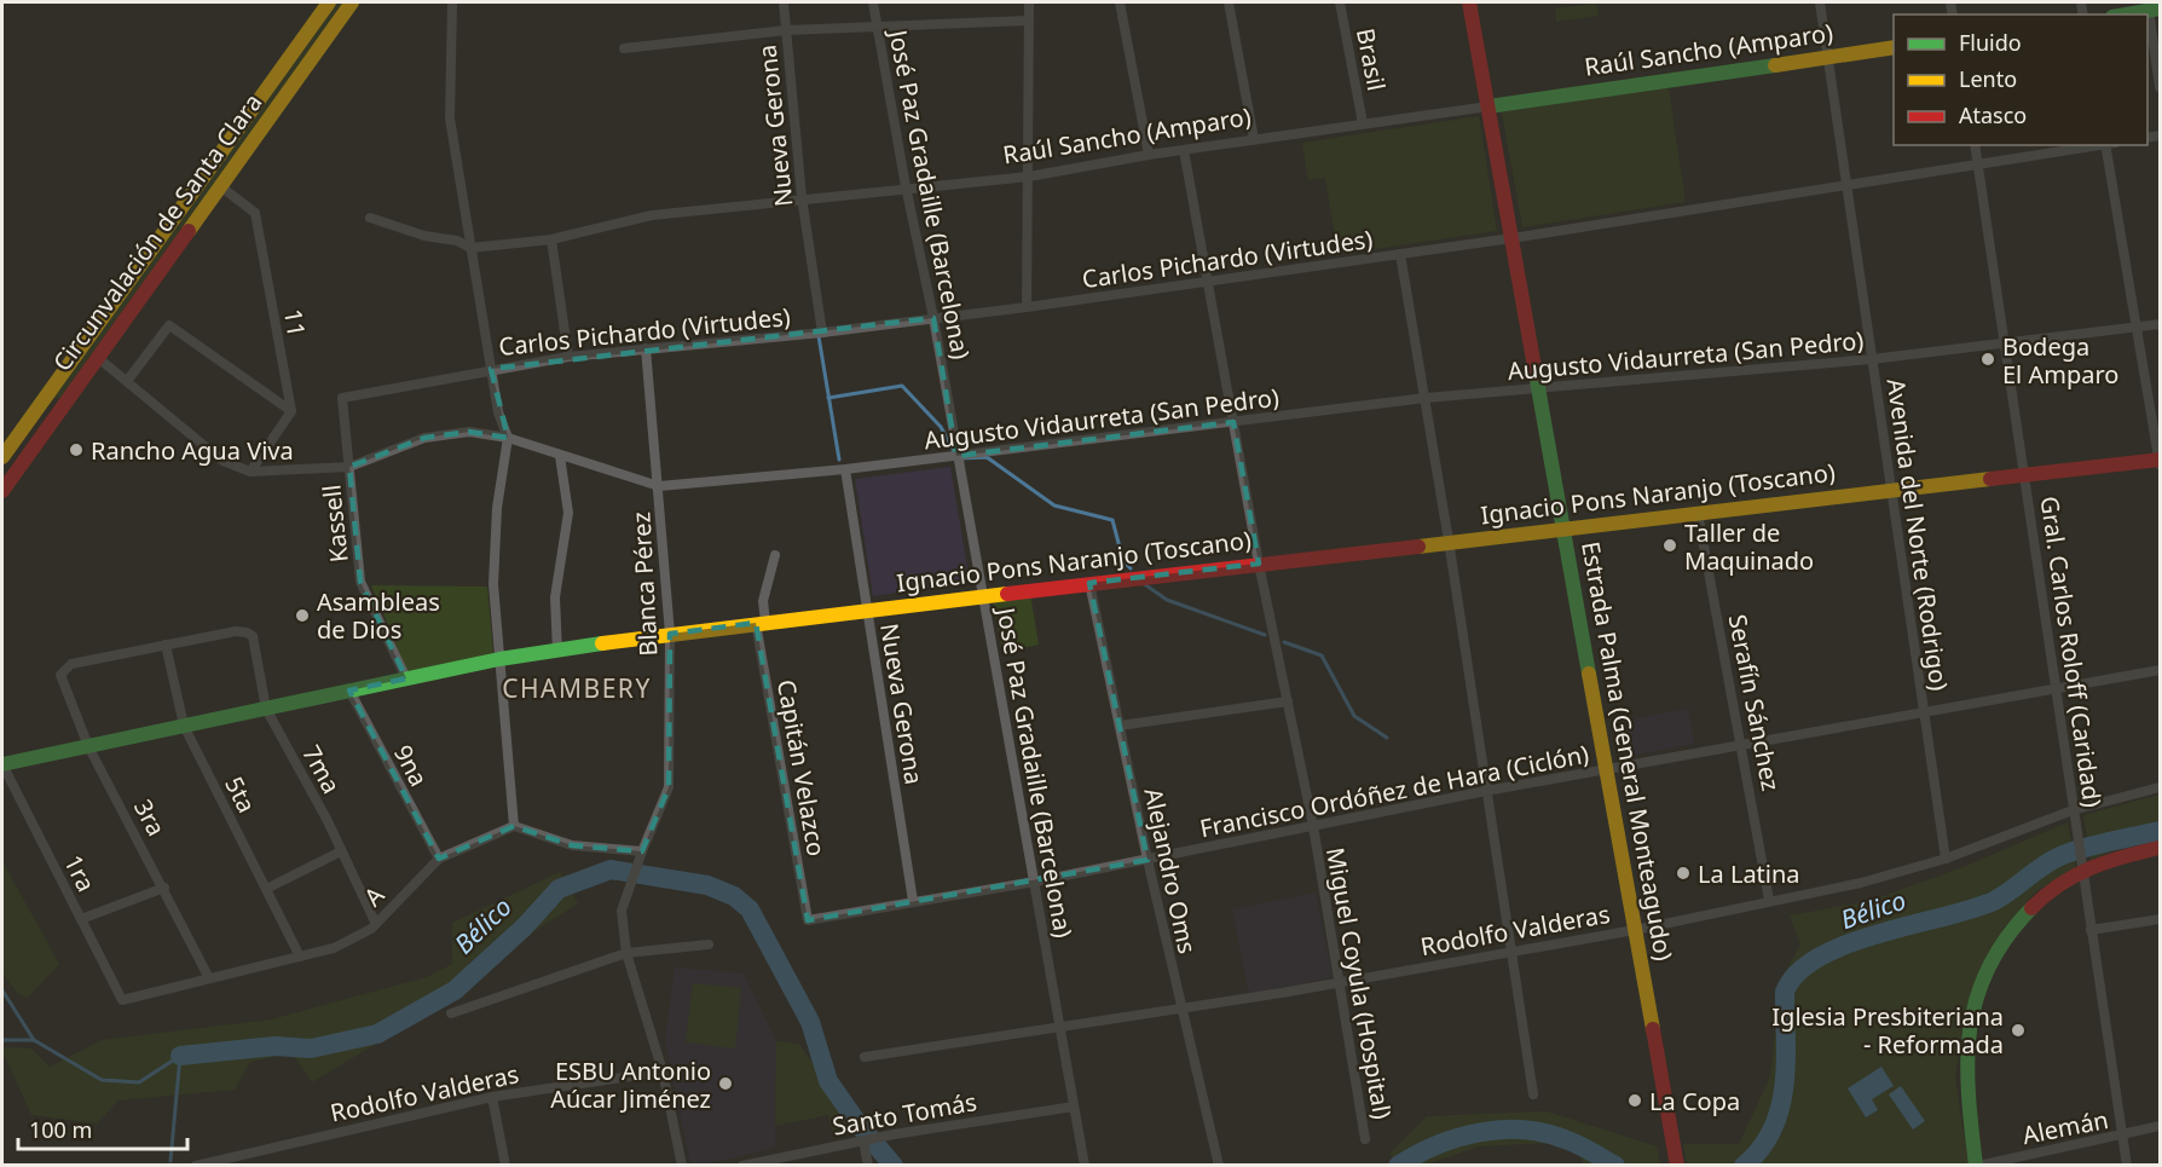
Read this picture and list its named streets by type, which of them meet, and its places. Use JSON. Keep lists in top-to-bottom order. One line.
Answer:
{"streets":{"main road":["Raúl Sancho (Amparo)","Circunvalación de Santa Clara","Ignacio Pons Naranjo (Toscano)","Estrada Palma (General Monteagudo)"],"street":["Brasil","Nueva Gerona","José Paz Gradaille (Barcelona)","Carlos Pichardo (Virtudes)","11","Augusto Vidaurreta (San Pedro)","Kassell","Avenida del Norte (Rodrigo)","Blanca Pérez","Gral. Carlos Roloff (Caridad)","Serafín Sánchez","9na","Capitán Velazco","7ma","Francisco Ordóñez de Hara (Ciclón)","5ta","3ra","Alejandro Oms","1ra","A","Rodolfo Valderas","Miguel Coyula (Hospital)","Santo Tomás","Alemán"]},"crossings":[["Raúl Sancho (Amparo)","Brasil"],["Raúl Sancho (Amparo)","Nueva Gerona"],["Raúl Sancho (Amparo)","José Paz Gradaille (Barcelona)"],["Raúl Sancho (Amparo)","Avenida del Norte (Rodrigo)"],["Raúl Sancho (Amparo)","Estrada Palma (General Monteagudo)"],["Raúl Sancho (Amparo)","Miguel Coyula (Hospital)"],["Nueva Gerona","Carlos Pichardo (Virtudes)"],["Nueva Gerona","Augusto Vidaurreta (San Pedro)"],["Nueva Gerona","Ignacio Pons Naranjo (Toscano)"],["Nueva Gerona","Francisco Ordóñez de Hara (Ciclón)"],["José Paz Gradaille (Barcelona)","Carlos Pichardo (Virtudes)"],["José Paz Gradaille (Barcelona)","Augusto Vidaurreta (San Pedro)"],["José Paz Gradaille (Barcelona)","Ignacio Pons Naranjo (Toscano)"],["José Paz Gradaille (Barcelona)","Francisco Ordóñez de Hara (Ciclón)"],["José Paz Gradaille (Barcelona)","Rodolfo Valderas"],["José Paz Gradaille (Barcelona)","Santo Tomás"],["Circunvalación de Santa Clara","11"],["Circunvalación de Santa Clara","Augusto Vidaurreta (San Pedro)"],["Carlos Pichardo (Virtudes)","Kassell"],["Carlos Pichardo (Virtudes)","Avenida del Norte (Rodrigo)"],["Carlos Pichardo (Virtudes)","Blanca Pérez"],["Carlos Pichardo (Virtudes)","Gral. Carlos Roloff (Caridad)"],["Carlos Pichardo (Virtudes)","Estrada Palma (General Monteagudo)"],["Carlos Pichardo (Virtudes)","Miguel Coyula (Hospital)"],["Augusto Vidaurreta (San Pedro)","Kassell"],["Augusto Vidaurreta (San Pedro)","Avenida del Norte (Rodrigo)"],["Augusto Vidaurreta (San Pedro)","Blanca Pérez"],["Augusto Vidaurreta (San Pedro)","Gral. Carlos Roloff (Caridad)"],["Augusto Vidaurreta (San Pedro)","Estrada Palma (General Monteagudo)"],["Augusto Vidaurreta (San Pedro)","Miguel Coyula (Hospital)"],["Ignacio Pons Naranjo (Toscano)","Kassell"],["Ignacio Pons Naranjo (Toscano)","Avenida del Norte (Rodrigo)"],["Ignacio Pons Naranjo (Toscano)","Blanca Pérez"],["Ignacio Pons Naranjo (Toscano)","Gral. Carlos Roloff (Caridad)"],["Ignacio Pons Naranjo (Toscano)","Serafín Sánchez"],["Ignacio Pons Naranjo (Toscano)","Estrada Palma (General Monteagudo)"],["Ignacio Pons Naranjo (Toscano)","9na"],["Ignacio Pons Naranjo (Toscano)","Capitán Velazco"],["Ignacio Pons Naranjo (Toscano)","7ma"],["Ignacio Pons Naranjo (Toscano)","5ta"],["Ignacio Pons Naranjo (Toscano)","3ra"],["Ignacio Pons Naranjo (Toscano)","Alejandro Oms"],["Ignacio Pons Naranjo (Toscano)","1ra"],["Ignacio Pons Naranjo (Toscano)","Miguel Coyula (Hospital)"],["Avenida del Norte (Rodrigo)","Francisco Ordóñez de Hara (Ciclón)"],["Avenida del Norte (Rodrigo)","Rodolfo Valderas"],["Gral. Carlos Roloff (Caridad)","Francisco Ordóñez de Hara (Ciclón)"],["Gral. Carlos Roloff (Caridad)","Rodolfo Valderas"],["Gral. Carlos Roloff (Caridad)","Alemán"],["Serafín Sánchez","Francisco Ordóñez de Hara (Ciclón)"],["Serafín Sánchez","Rodolfo Valderas"],["Estrada Palma (General Monteagudo)","Francisco Ordóñez de Hara (Ciclón)"],["Estrada Palma (General Monteagudo)","Rodolfo Valderas"],["9na","A"],["Capitán Velazco","Francisco Ordóñez de Hara (Ciclón)"],["7ma","5ta"],["7ma","3ra"],["7ma","A"],["Francisco Ordóñez de Hara (Ciclón)","Alejandro Oms"],["Francisco Ordóñez de Hara (Ciclón)","Miguel Coyula (Hospital)"],["5ta","3ra"],["5ta","A"],["3ra","A"],["Alejandro Oms","Rodolfo Valderas"],["1ra","A"],["Rodolfo Valderas","Miguel Coyula (Hospital)"]],"districts":["CHAMBERY"],"water":["Bélico"],"places":["Bodega El Amparo","Rancho Agua Viva","Taller de Maquinado","Asambleas de Dios","La Latina","Iglesia Presbiteriana - Reformada","ESBU Antonio Aúcar Jiménez","La Copa"],"legend":["Fluido","Lento","Atasco"],"scale_bar":"100 m"}
